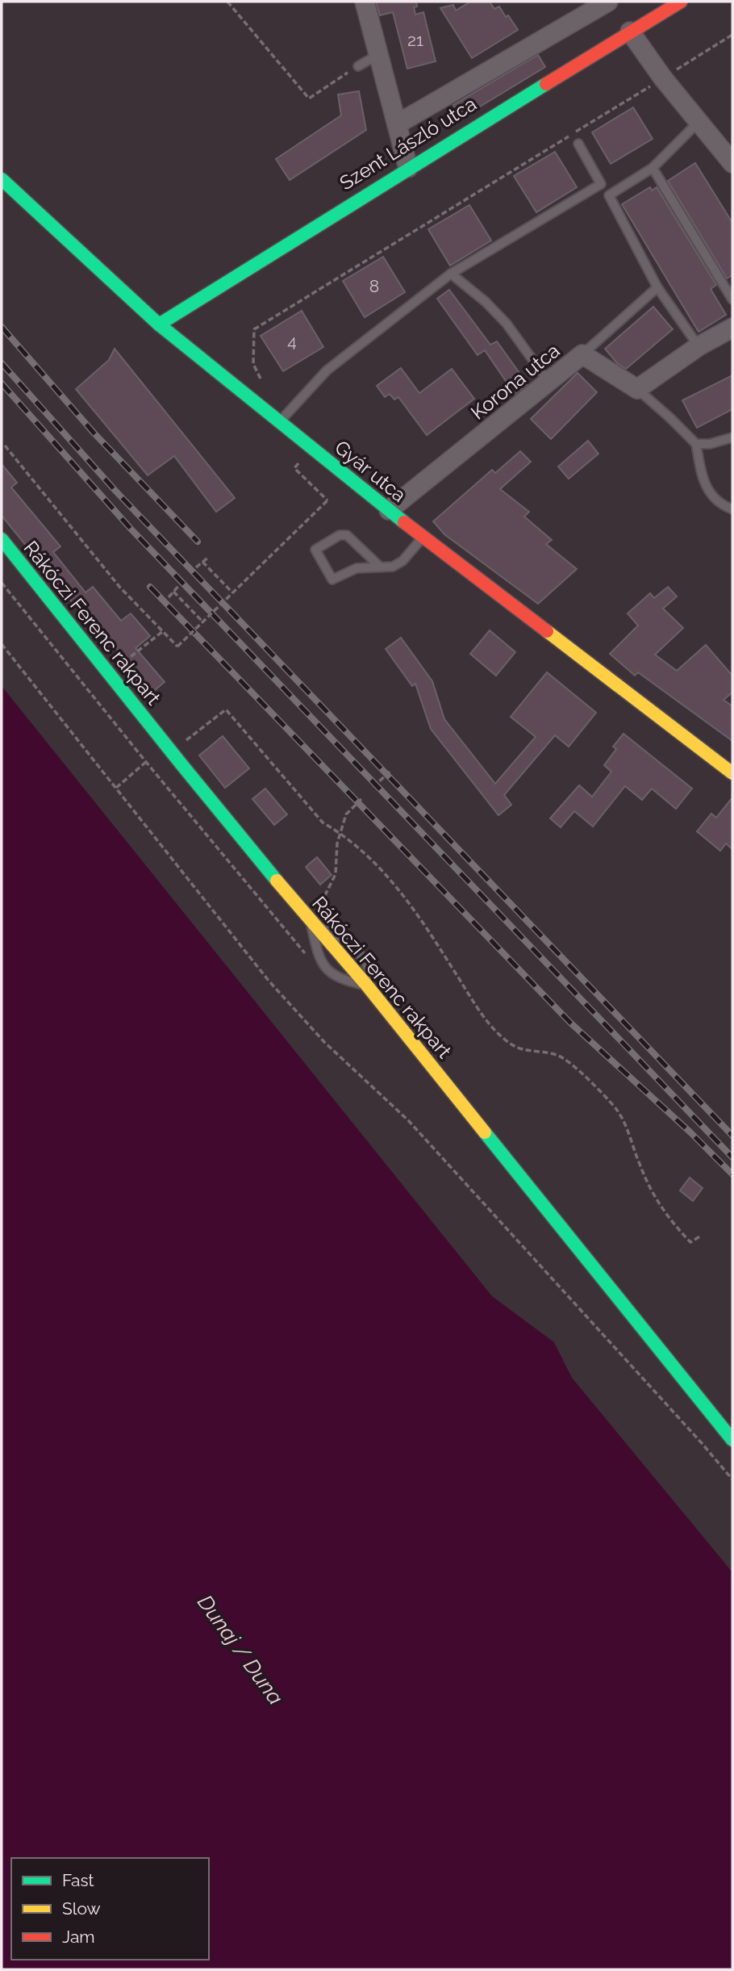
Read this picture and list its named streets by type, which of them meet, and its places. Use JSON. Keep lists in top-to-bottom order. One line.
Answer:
{"streets":{"street":["Szent László utca","Korona utca","Gyár utca","Rákóczi Ferenc rakpart"]},"crossings":[["Szent László utca","Gyár utca"],["Korona utca","Gyár utca"]],"water":["Dunaj / Duna"],"house_numbers":["21","8","4"],"legend":["Fast","Slow","Jam"]}
